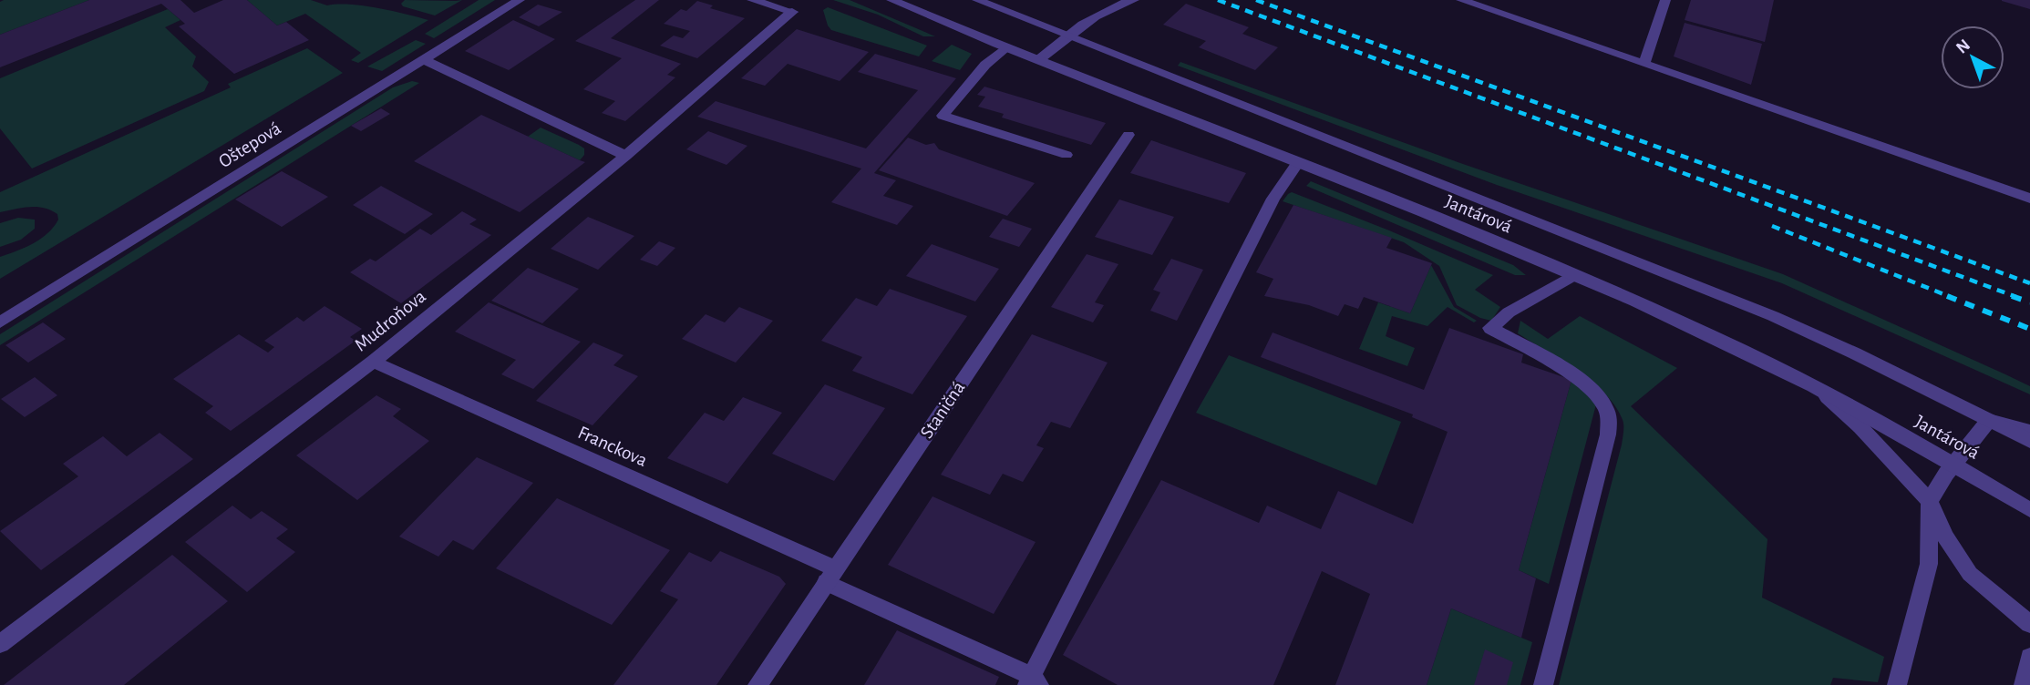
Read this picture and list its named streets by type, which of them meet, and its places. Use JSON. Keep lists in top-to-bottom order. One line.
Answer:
{"streets":{"street":["Oštepová","Jantárová","Mudroňova","Staničná","Franckova"]},"crossings":[["Mudroňova","Franckova"],["Staničná","Franckova"]],"north":"top left"}
